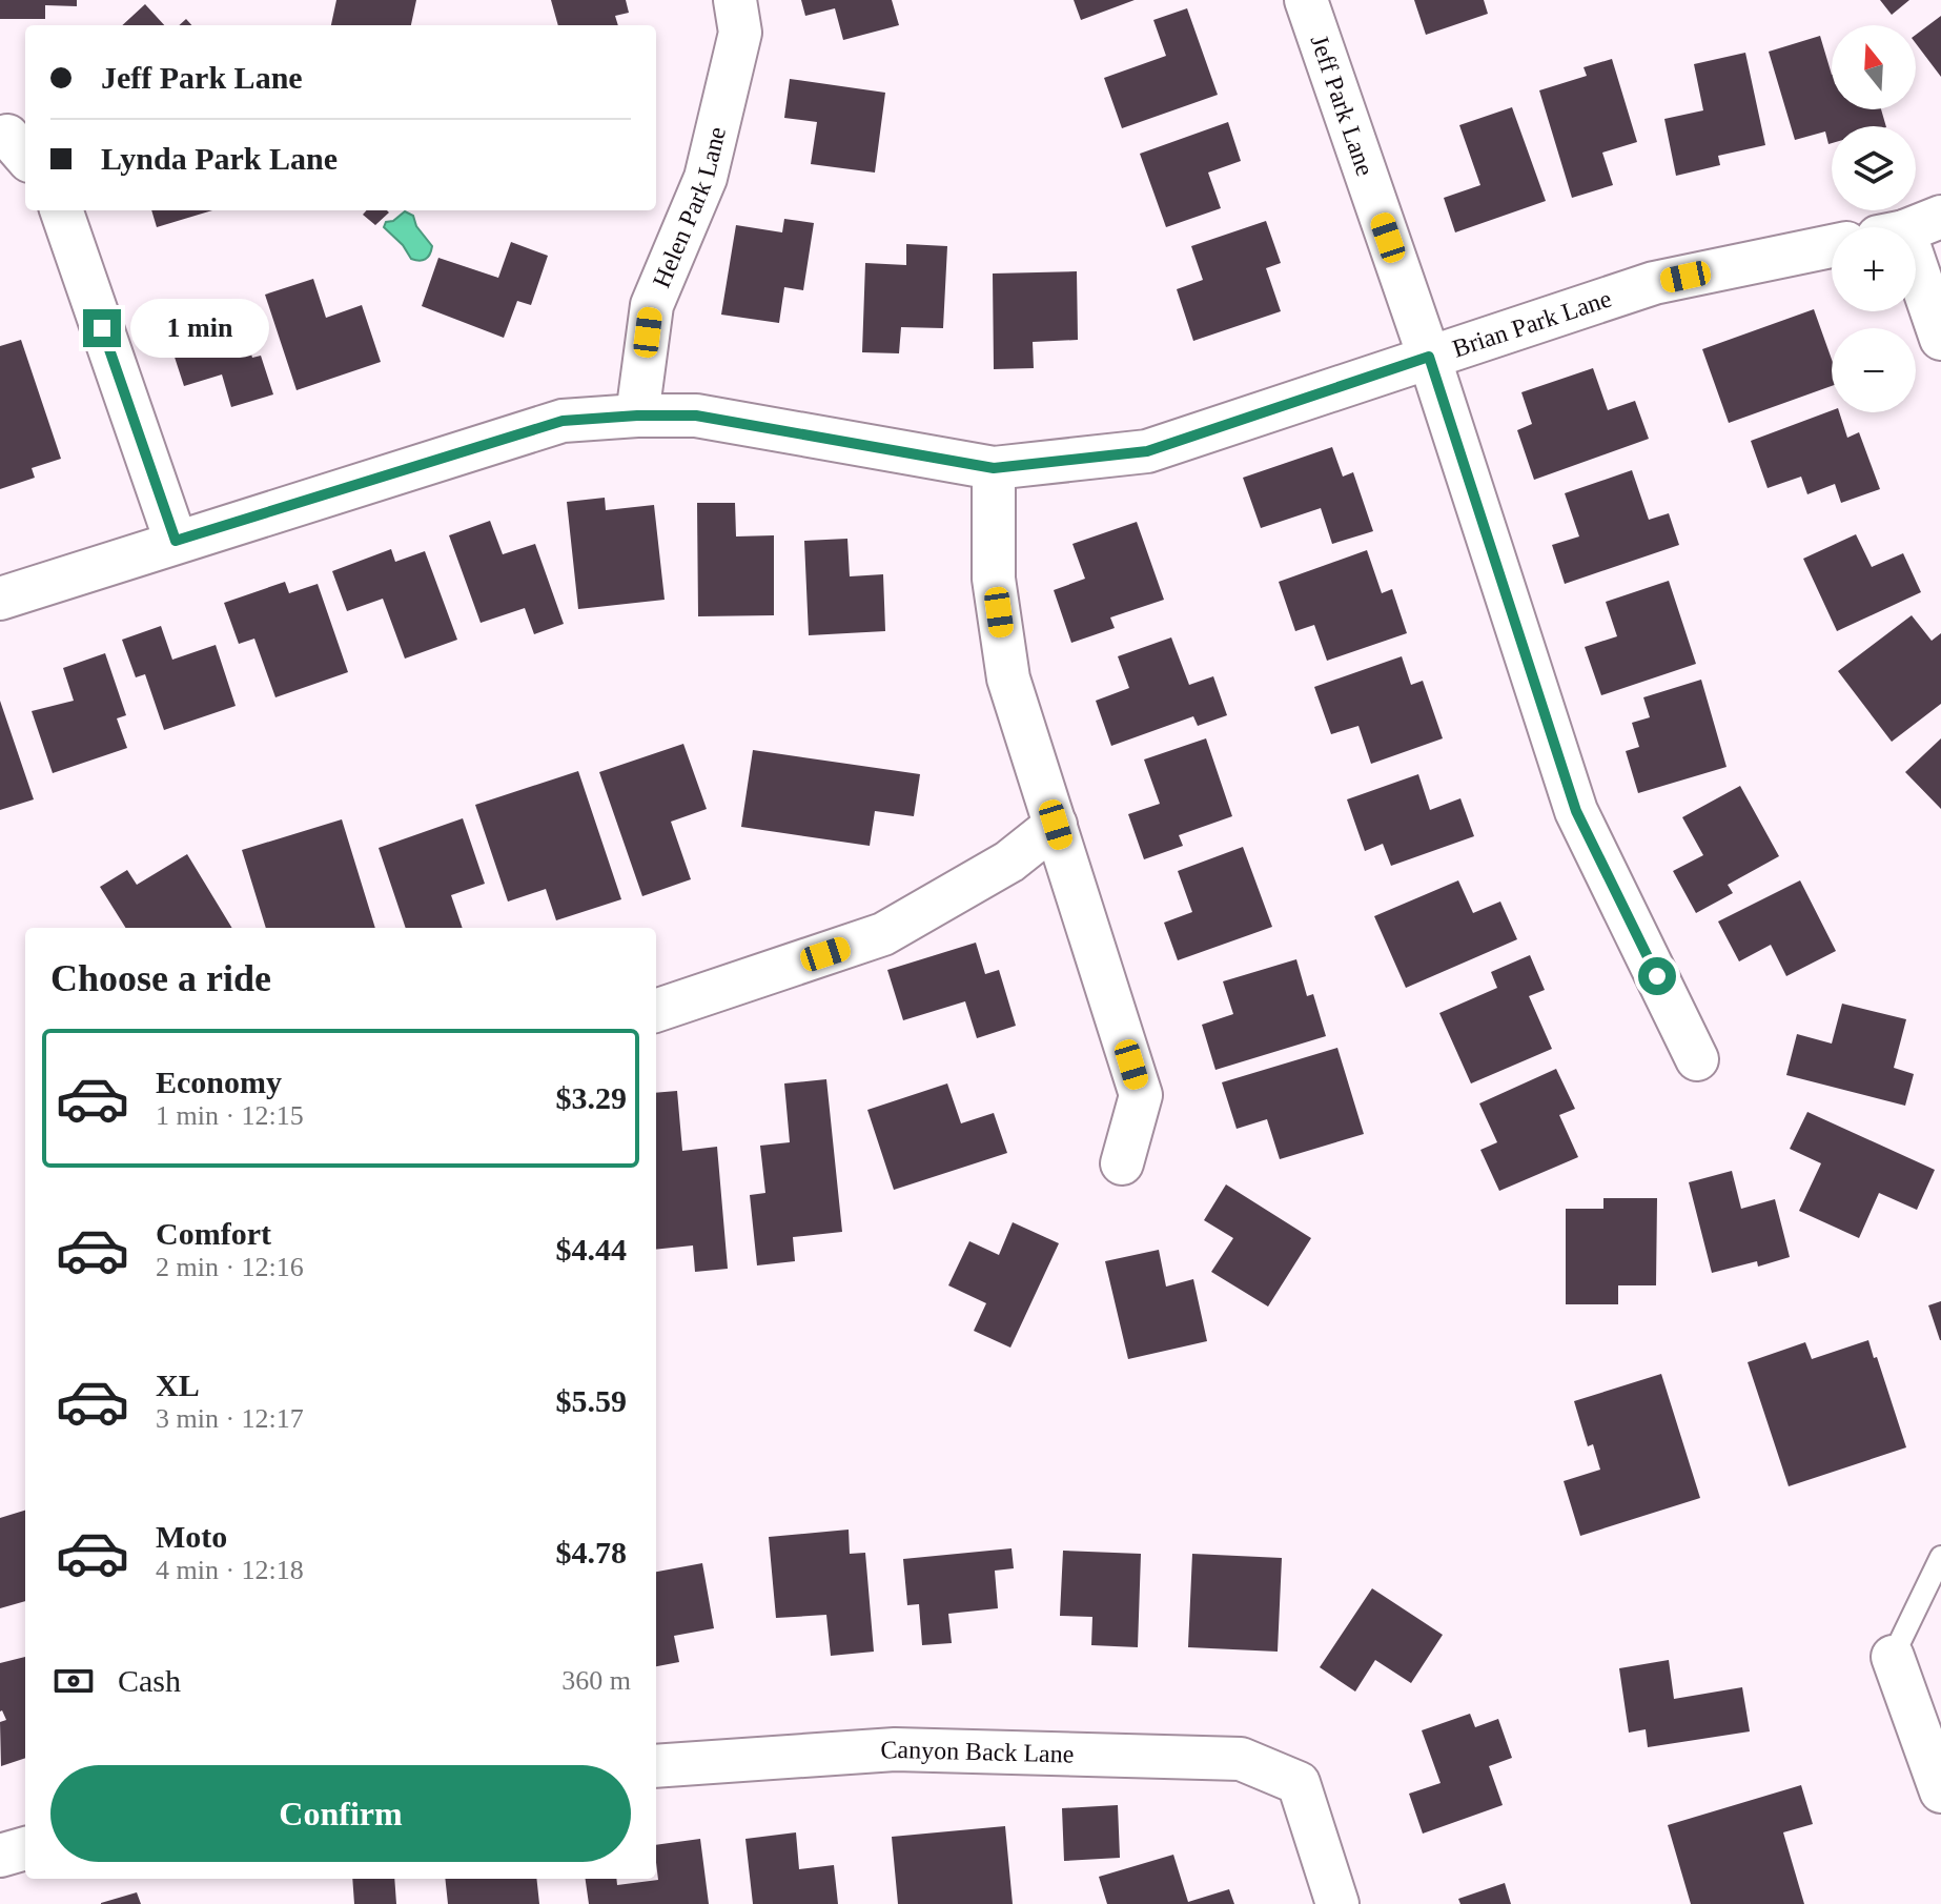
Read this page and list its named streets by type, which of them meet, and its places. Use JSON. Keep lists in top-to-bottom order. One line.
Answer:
{"streets":{"street":["Jeff Park Lane","Helen Park Lane","Brian Park Lane","Canyon Back Lane"]},"crossings":[["Jeff Park Lane","Brian Park Lane"],["Helen Park Lane","Brian Park Lane"]],"north":"top","page":{"map_buttons":["+","−"],"banner":["Jeff Park Lane","Lynda Park Lane"],"bubble":"1 min","heading":"Choose a ride","list":[{"name":"Economy","note":"1 min · 12:15","value":"$3.29"},{"name":"Comfort","note":"2 min · 12:16","value":"$4.44"},{"name":"XL","note":"3 min · 12:17","value":"$5.59"},{"name":"Moto","note":"4 min · 12:18","value":"$4.78"}],"pay":["Cash","360 m"],"buttons":"Confirm"}}
